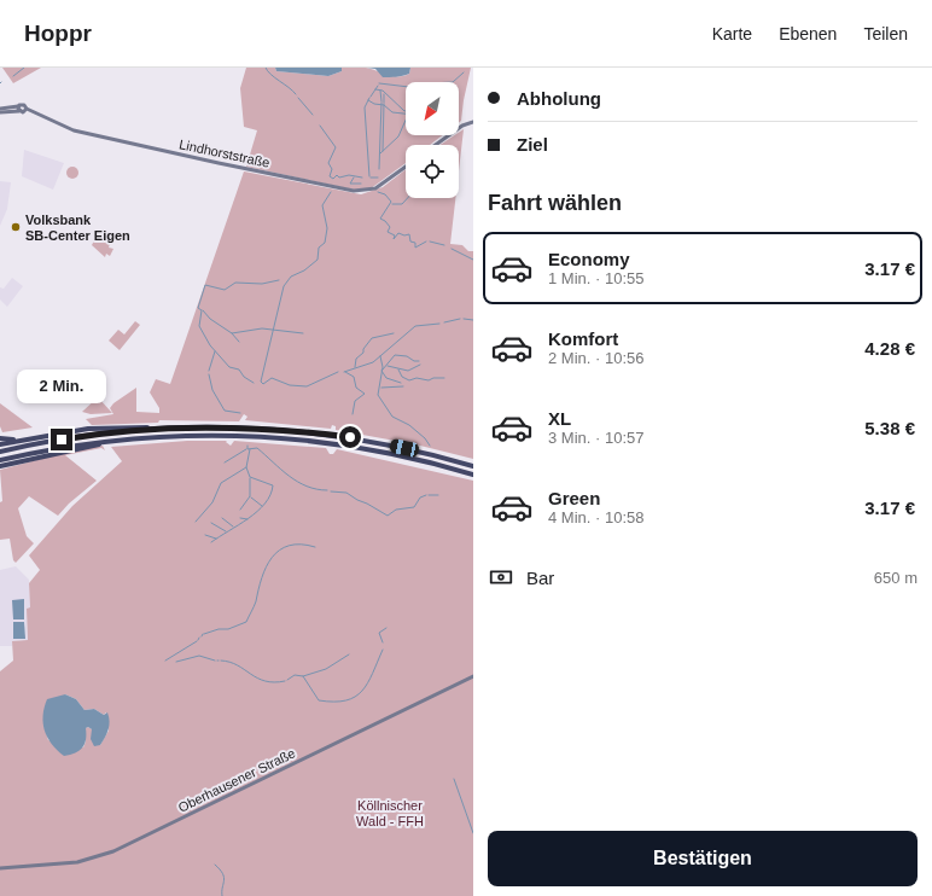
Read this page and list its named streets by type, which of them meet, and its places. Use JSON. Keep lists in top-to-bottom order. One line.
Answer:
{"streets":{"street":["Lindhorststraße","Oberhausener Straße"]},"parks":["Köllnischer Wald - FFH"],"places":["Volksbank SB-Center Eigen"],"north":"bottom left","page":{"header":"Hoppr","nav":["Karte","Ebenen","Teilen"],"banner":["Abholung","Ziel"],"heading":"Fahrt wählen","list":[{"name":"Economy","note":"1 Min. · 10:55","value":"3.17 €"},{"name":"Komfort","note":"2 Min. · 10:56","value":"4.28 €"},{"name":"XL","note":"3 Min. · 10:57","value":"5.38 €"},{"name":"Green","note":"4 Min. · 10:58","value":"3.17 €"}],"bubble":"2 Min.","pay":["Bar","650 m"],"buttons":"Bestätigen"}}
